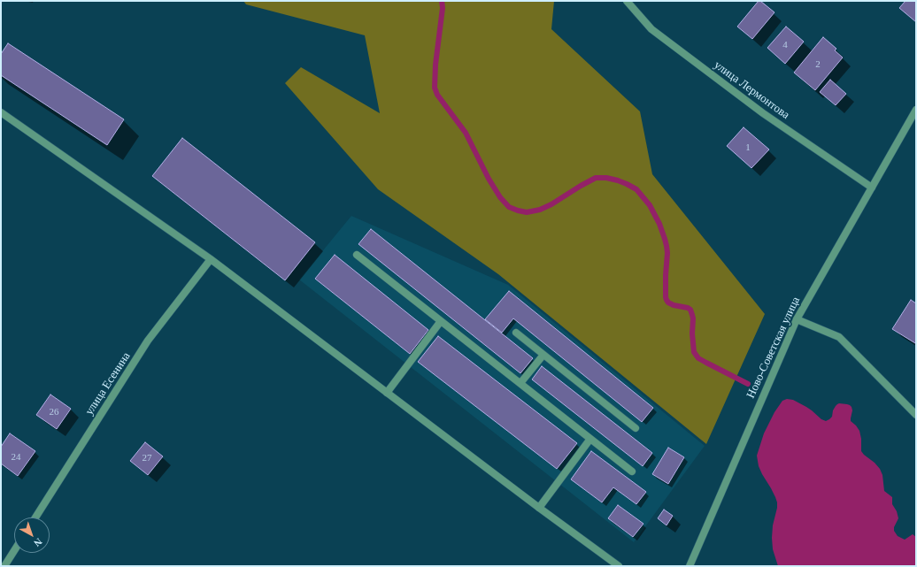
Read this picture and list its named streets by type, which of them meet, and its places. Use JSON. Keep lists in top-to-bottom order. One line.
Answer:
{"streets":{"street":["улица Лермонтова","Ново-Советская улица","улица Есенина"]},"crossings":[["улица Лермонтова","Ново-Советская улица"]],"house_numbers":["4","2","1","26","24","27"],"north":"bottom right"}
